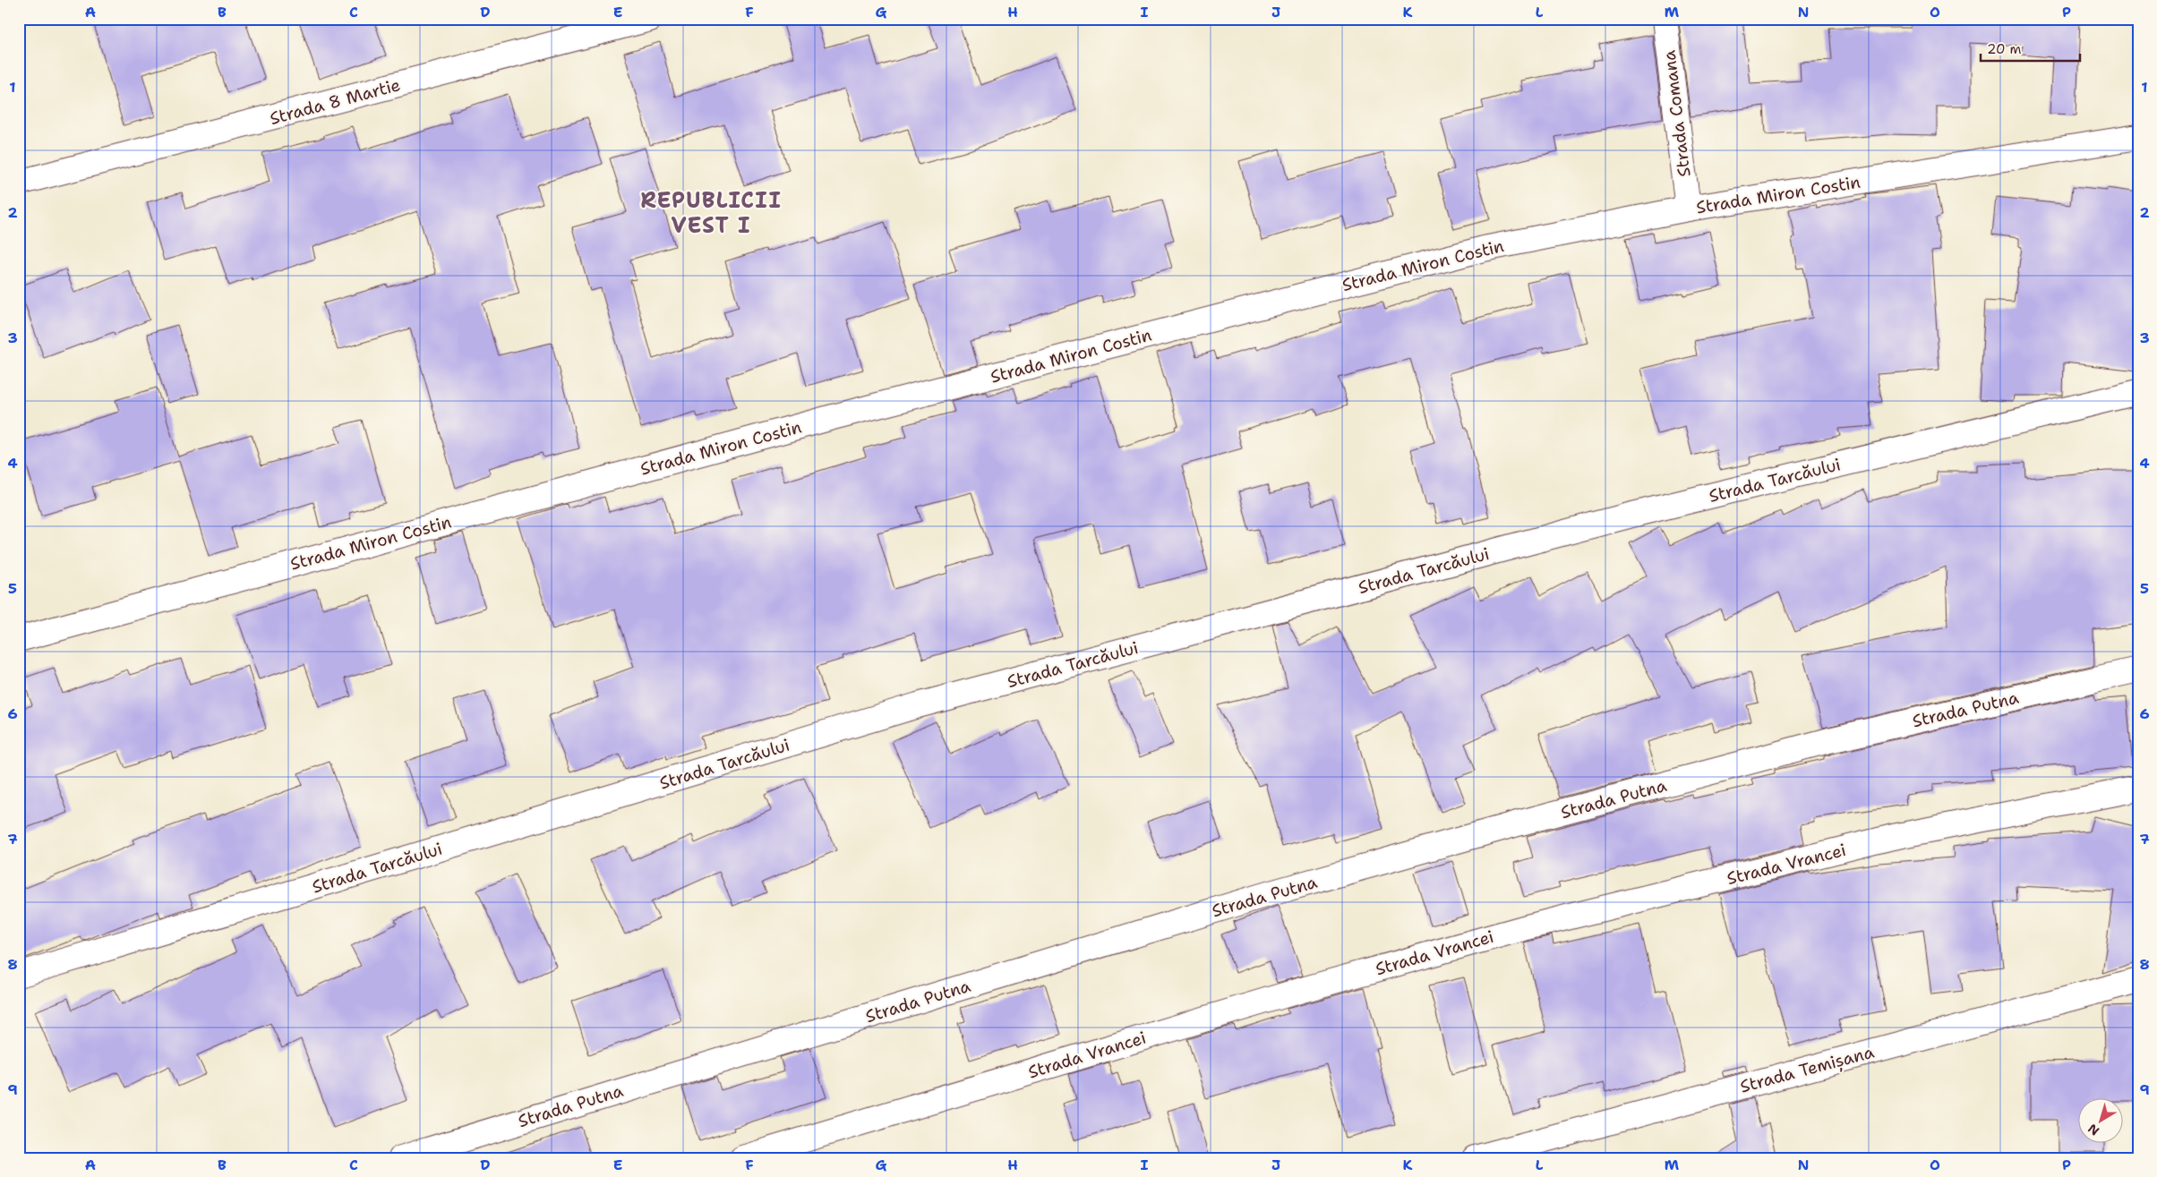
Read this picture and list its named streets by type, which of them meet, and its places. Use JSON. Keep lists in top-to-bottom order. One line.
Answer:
{"streets":{"street":["Strada 8 Martie","Strada Comana","Strada Miron Costin","Strada Tarcăului","Strada Putna","Strada Vrancei","Strada Temișana"]},"crossings":[["Strada Comana","Strada Miron Costin"]],"districts":["REPUBLICII VEST I"],"scale_bar":"20 m","north":"bottom left","grid":{"columns":["A","B","C","D","E","F","G","H","I","J","K","L","M","N","O","P"],"rows":["1","2","3","4","5","6","7","8","9"]}}
